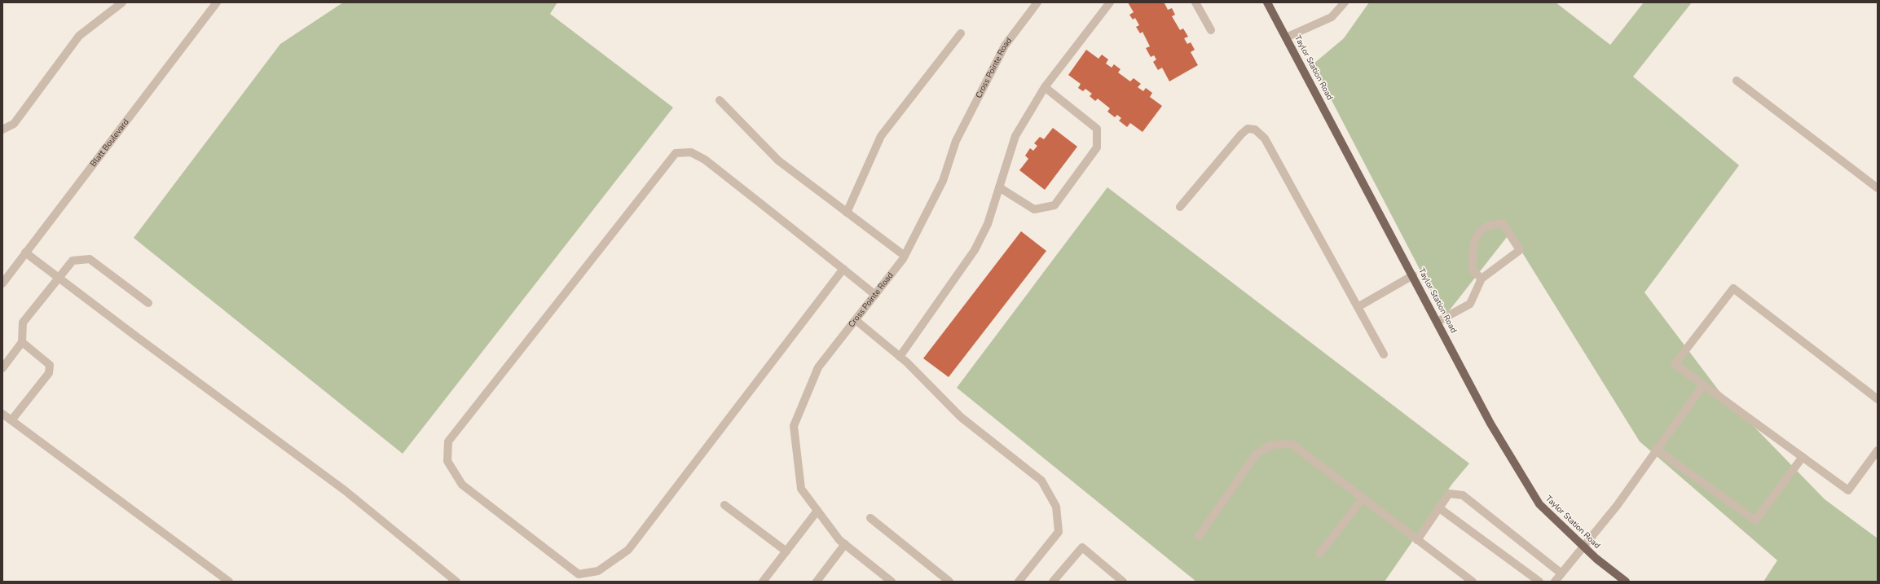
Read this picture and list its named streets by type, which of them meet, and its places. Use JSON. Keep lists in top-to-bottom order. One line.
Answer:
{"streets":{"main road":["Taylor Station Road"],"street":["Cross Pointe Road","Blatt Boulevard"]}}
